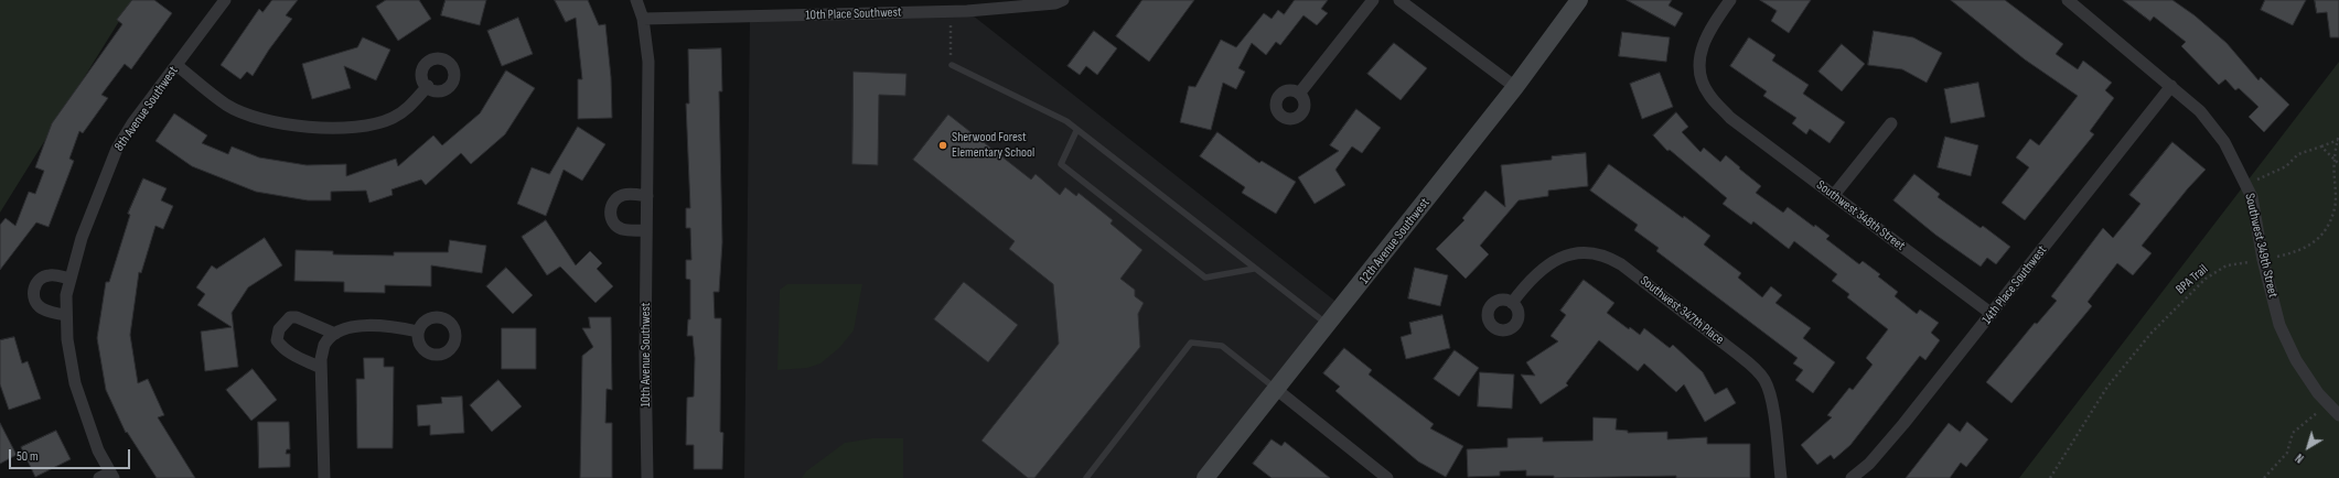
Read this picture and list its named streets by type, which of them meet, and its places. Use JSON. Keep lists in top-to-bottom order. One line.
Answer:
{"streets":{"street":["10th Place Southwest","8th Avenue Southwest","Southwest 348th Street","12th Avenue Southwest","Southwest 349th Street","14th Place Southwest","Southwest 347th Place","10th Avenue Southwest"],"path":["BPA Trail"]},"crossings":[["10th Place Southwest","10th Avenue Southwest"],["Southwest 348th Street","14th Place Southwest"],["Southwest 349th Street","BPA Trail"],["Southwest 349th Street","14th Place Southwest"]],"places":["Sherwood Forest Elementary School"],"scale_bar":"50 m","north":"bottom left"}
